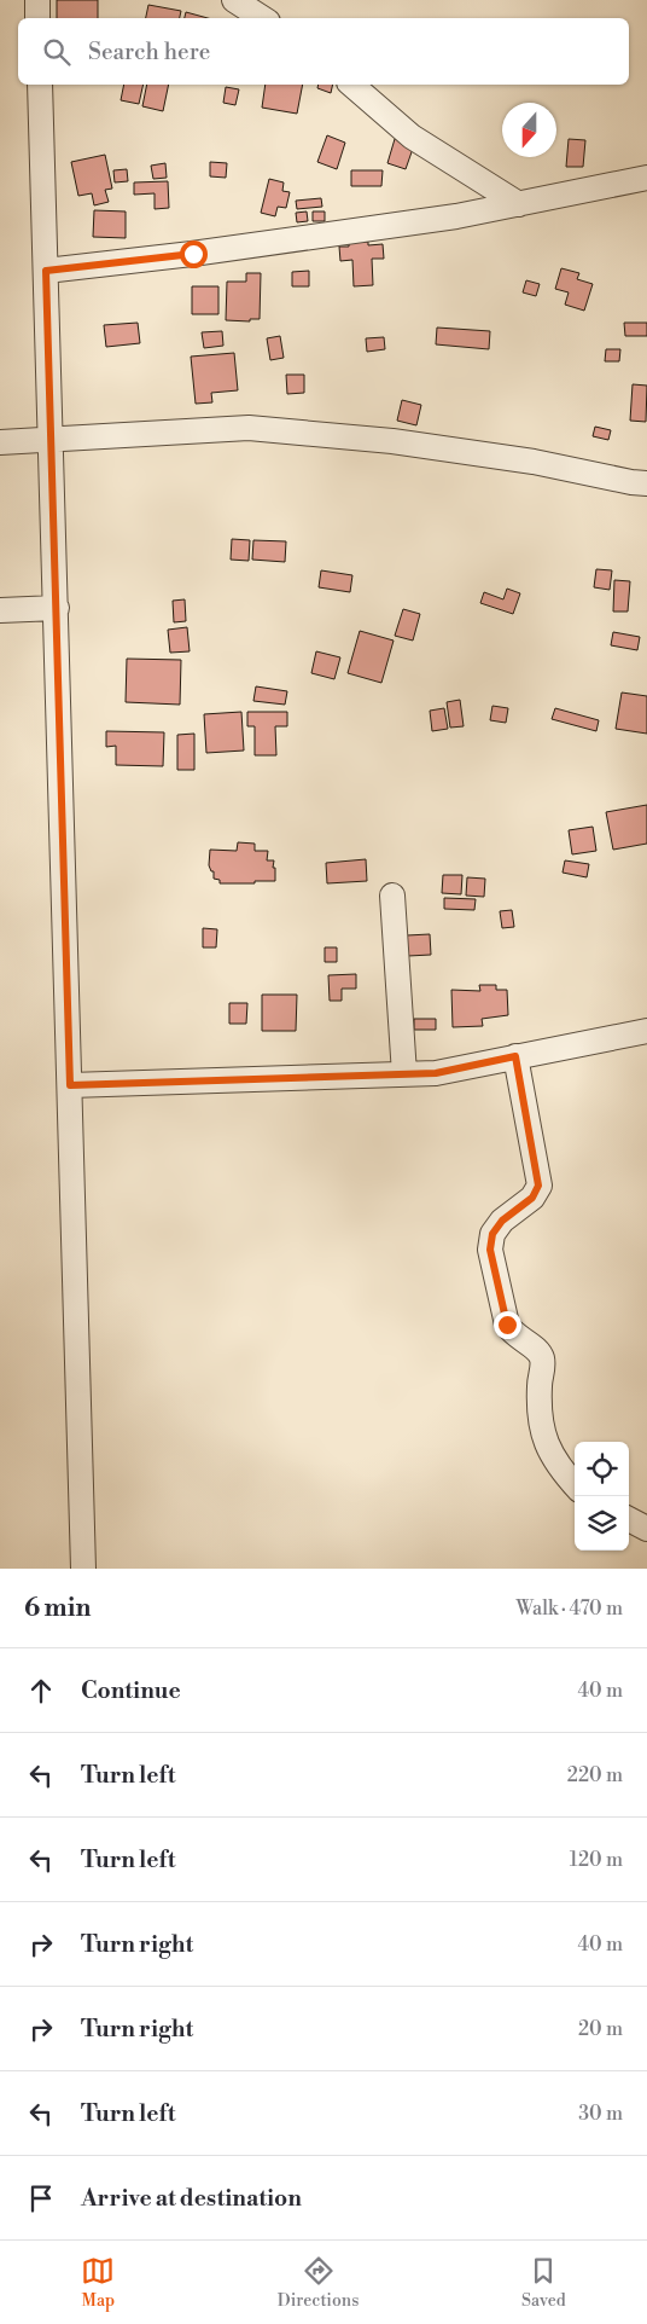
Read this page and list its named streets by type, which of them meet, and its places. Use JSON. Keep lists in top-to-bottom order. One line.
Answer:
{"north":"bottom","page":{"search":"Search here","heading":["6 min","Walk · 470 m"],"list":[["Continue","40 m"],["Turn left","220 m"],["Turn left","120 m"],["Turn right","40 m"],["Turn right","20 m"],["Turn left","30 m"],"Arrive at destination"],"nav":["Map","Directions","Saved"]}}
